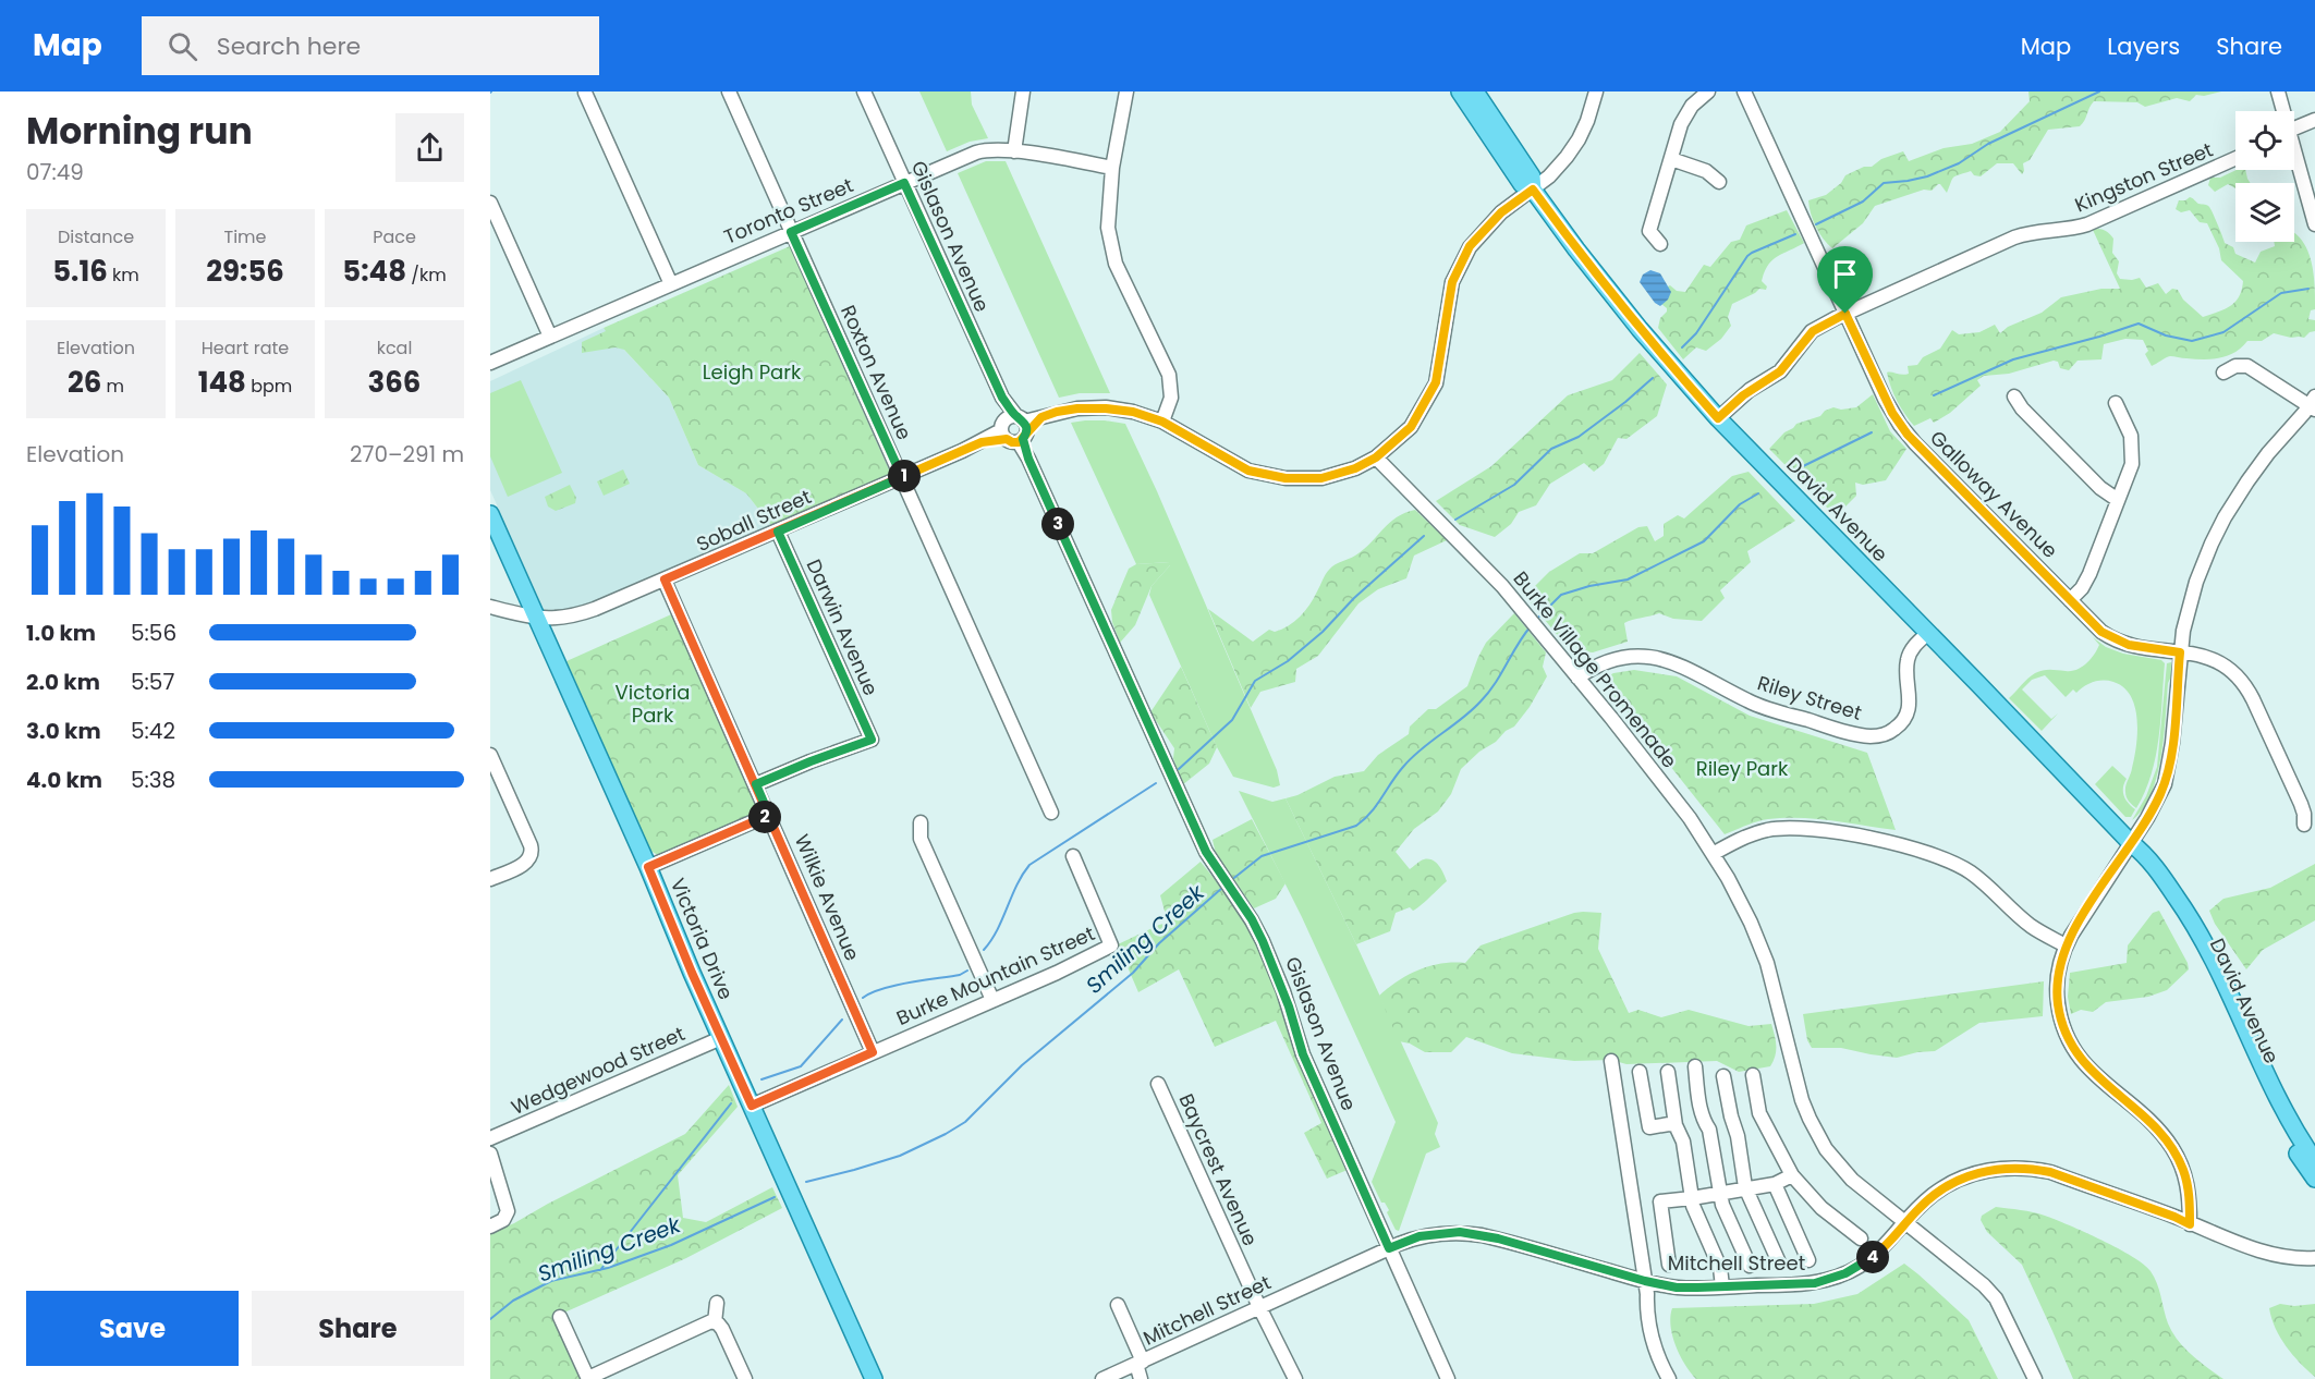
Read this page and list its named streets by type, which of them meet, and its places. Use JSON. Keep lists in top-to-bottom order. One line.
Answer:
{"streets":{"main road":["David Avenue","Victoria Drive"],"street":["Kingston Street","Toronto Street","Gislason Avenue","Roxton Avenue","Galloway Avenue","Soball Street","Darwin Avenue","Burke Village Promenade","Riley Street","Wilkie Avenue","Burke Mountain Street","Wedgewood Street","Baycrest Avenue","Mitchell Street"]},"crossings":[["Kingston Street","Galloway Avenue"],["Kingston Street","David Avenue"],["Toronto Street","Gislason Avenue"],["Toronto Street","Roxton Avenue"],["Gislason Avenue","Soball Street"],["Gislason Avenue","Mitchell Street"],["Roxton Avenue","Soball Street"],["David Avenue","Soball Street"],["David Avenue","Riley Street"],["Soball Street","Darwin Avenue"],["Soball Street","Burke Village Promenade"],["Soball Street","Wilkie Avenue"],["Soball Street","Victoria Drive"],["Darwin Avenue","Wilkie Avenue"],["Burke Village Promenade","Riley Street"],["Burke Village Promenade","Mitchell Street"],["Wilkie Avenue","Burke Mountain Street"],["Victoria Drive","Burke Mountain Street"],["Victoria Drive","Wedgewood Street"],["Baycrest Avenue","Mitchell Street"]],"water":["Smiling Creek"],"parks":["Leigh Park","Victoria Park","Riley Park"],"page":{"header":"Map","search":"Search here","nav":["Map","Layers","Share"],"heading":["Morning run","07:49"],"stats":[["Distance","5.16 km"],["Time","29:56"],["Pace","5:48 /km"],["Elevation","26 m"],["Heart rate","148 bpm"],["kcal","366"]],"chart":["Elevation","270–291 m"],"pins":["1","3","2","4"],"list":[{"name":"1.0 km","note":"5:56"},{"name":"2.0 km","note":"5:57"},{"name":"3.0 km","note":"5:42"},{"name":"4.0 km","note":"5:38"}],"buttons":["Save","Share"]}}
